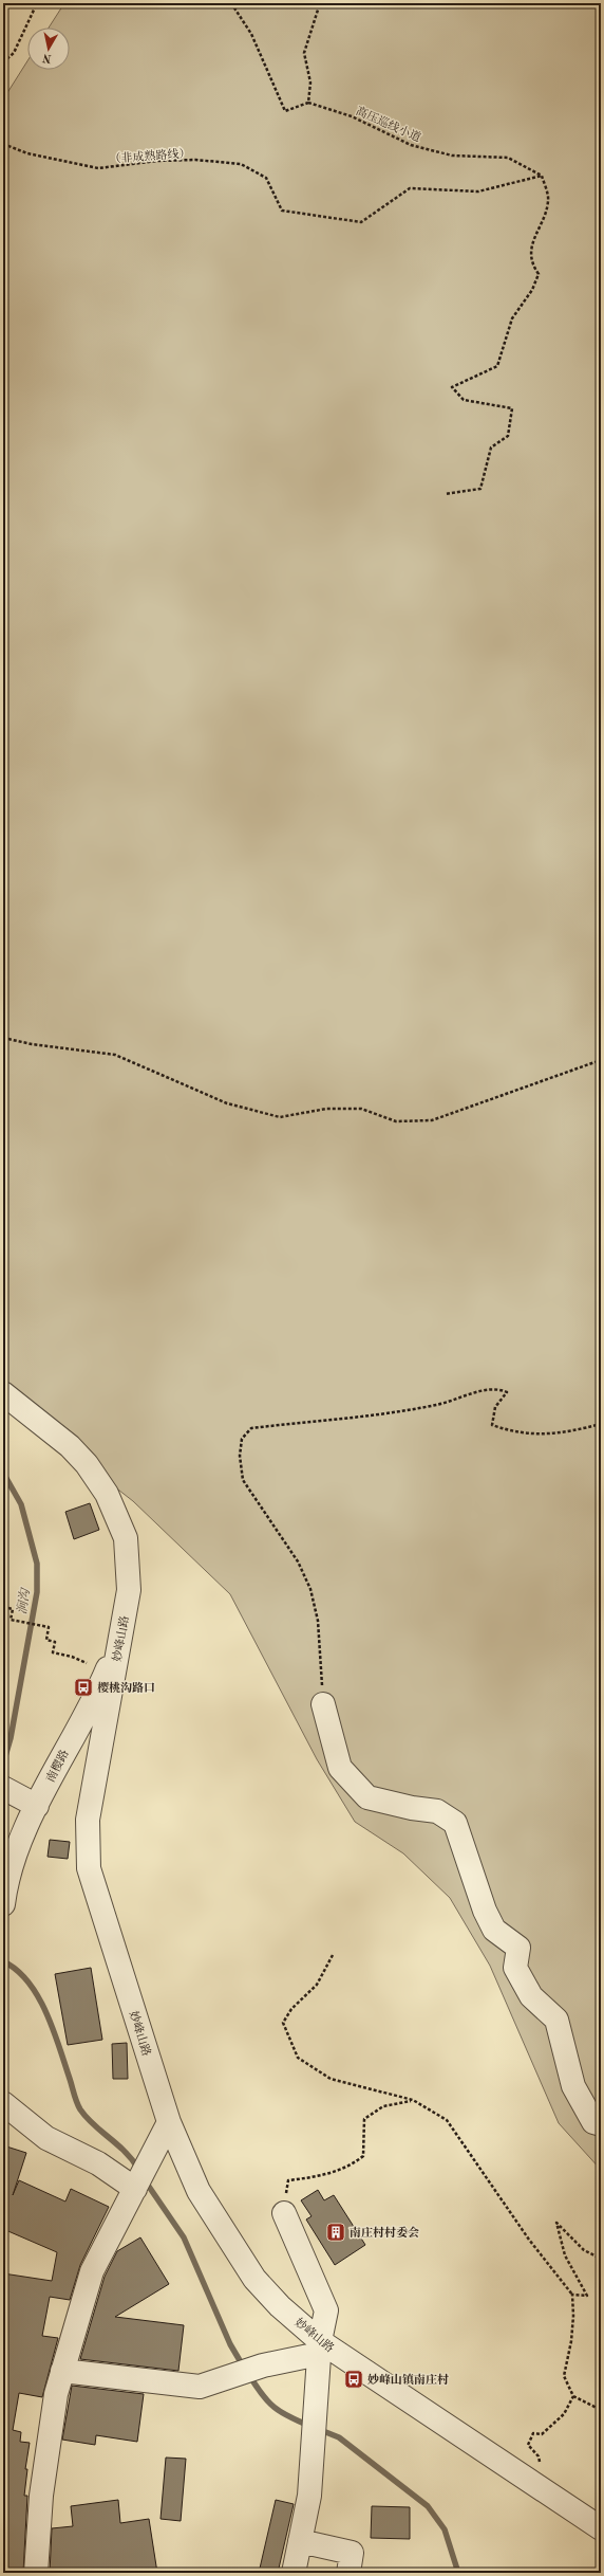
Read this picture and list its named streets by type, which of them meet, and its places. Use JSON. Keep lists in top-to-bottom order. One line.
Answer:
{"streets":{"street":["妙峰山路","南樱路"],"path":["高压巡线小道","（非成熟路线）"]},"crossings":[["高压巡线小道","（非成熟路线）"],["妙峰山路","南樱路"]],"water":["涧沟"],"places":{"bus stop":["樱桃沟路口","妙峰山镇南庄村"],"building":["南庄村村委会"]},"north":"bottom"}
